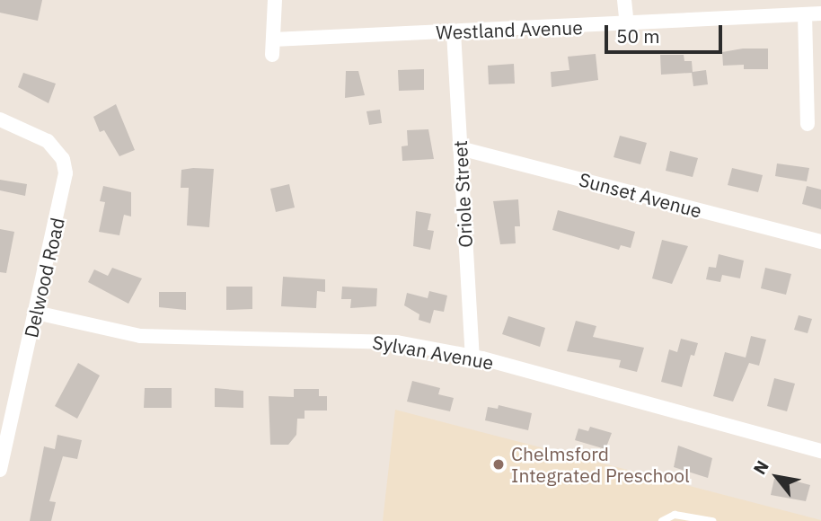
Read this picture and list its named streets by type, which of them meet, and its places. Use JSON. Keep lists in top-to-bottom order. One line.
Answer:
{"streets":{"street":["Westland Avenue","Oriole Street","Sunset Avenue","Delwood Road","Sylvan Avenue"]},"crossings":[["Westland Avenue","Oriole Street"],["Oriole Street","Sunset Avenue"],["Oriole Street","Sylvan Avenue"],["Delwood Road","Sylvan Avenue"]],"places":["Chelmsford Integrated Preschool"],"scale_bar":"50 m","north":"top left"}
